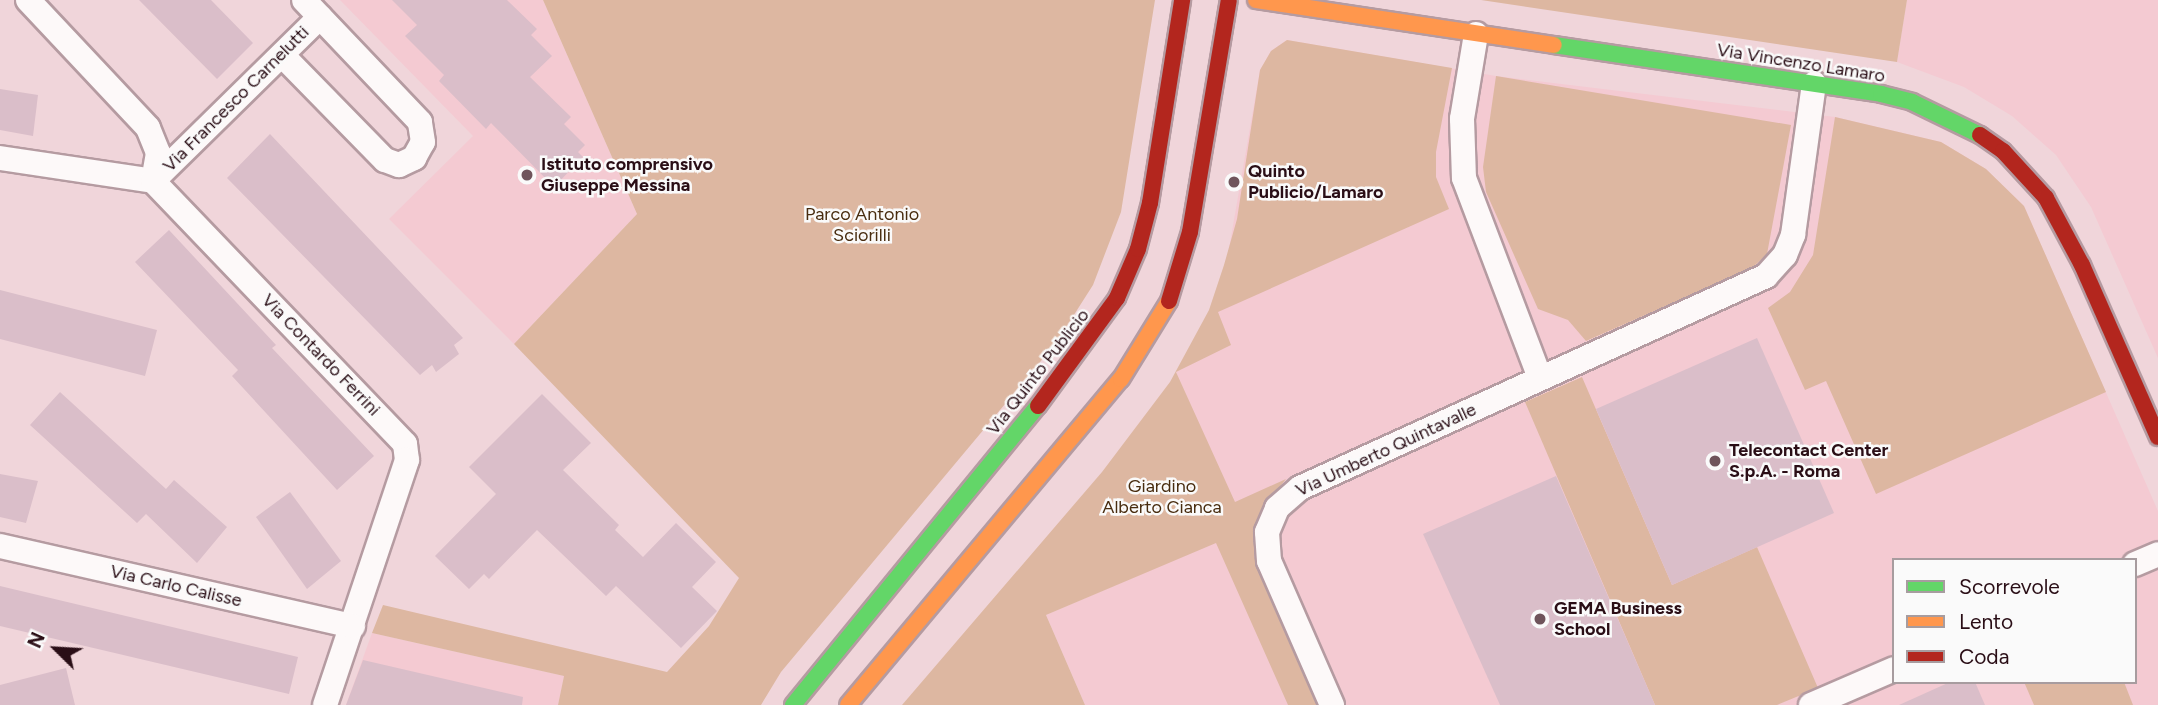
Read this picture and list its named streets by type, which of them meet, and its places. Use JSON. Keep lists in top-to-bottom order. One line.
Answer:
{"streets":{"street":["Via Vincenzo Lamaro","Via Francesco Carnelutti","Via Contardo Ferrini","Via Quinto Publicio","Via Umberto Quintavalle","Via Carlo Calisse"]},"crossings":[["Via Vincenzo Lamaro","Via Umberto Quintavalle"],["Via Francesco Carnelutti","Via Contardo Ferrini"],["Via Contardo Ferrini","Via Carlo Calisse"]],"parks":["Parco Antonio Sciorilli","Giardino Alberto Cianca"],"places":["Istituto comprensivo Giuseppe Messina","Quinto Publicio/Lamaro","Telecontact Center S.p.A. - Roma","GEMA Business School"],"legend":["Scorrevole","Lento","Coda"],"north":"top left"}
